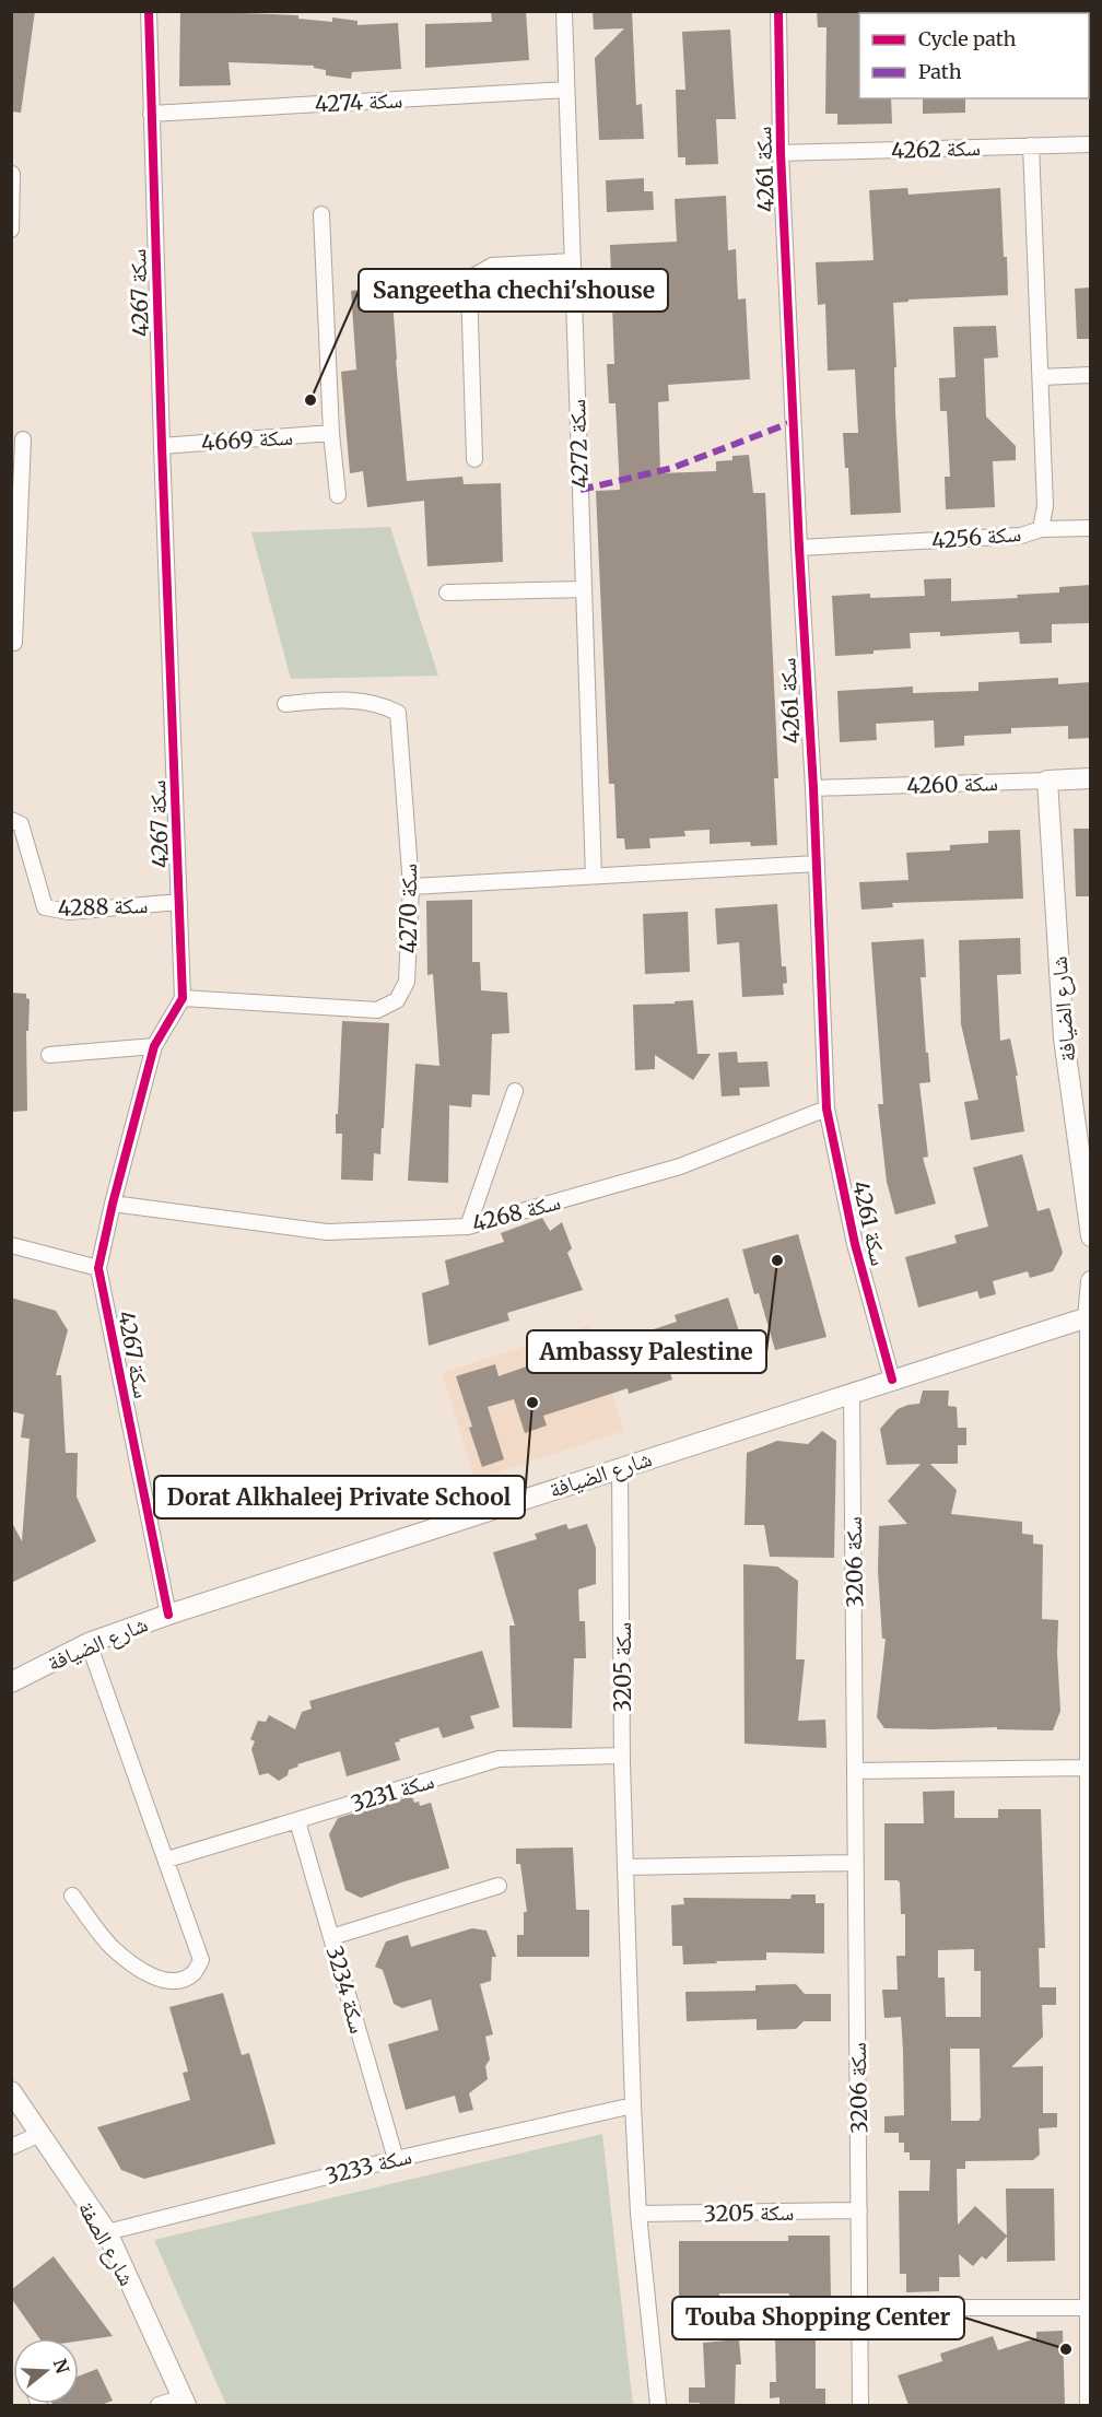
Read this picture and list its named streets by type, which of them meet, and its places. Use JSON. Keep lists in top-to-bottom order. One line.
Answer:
{"streets":{"street":["سكة 4274","سكة 4262","سكة 4261","سكة 4267","سكة 4669","سكة 4272","سكة 4256","سكة 4260","سكة 4288","سكة 4270","شارع الضيافة","سكة 4268","سكة 3206","سكة 3205","سكة 3231","سكة 3234","سكة 3233","شارع الصفة"]},"crossings":[["سكة 4274","سكة 4267"],["سكة 4274","سكة 4272"],["سكة 4262","سكة 4261"],["سكة 4262","سكة 4256"],["سكة 4261","سكة 4256"],["سكة 4261","سكة 4260"],["سكة 4261","شارع الضيافة"],["سكة 4261","سكة 4268"],["سكة 4267","سكة 4669"],["سكة 4267","سكة 4288"],["سكة 4267","سكة 4270"],["سكة 4267","شارع الضيافة"],["سكة 4267","سكة 4268"],["سكة 4260","شارع الضيافة"],["شارع الضيافة","سكة 3206"],["شارع الضيافة","سكة 3205"],["سكة 3206","سكة 3205"],["سكة 3205","سكة 3231"],["سكة 3205","سكة 3233"],["سكة 3231","سكة 3234"],["سكة 3234","سكة 3233"],["سكة 3233","شارع الصفة"]],"places":["Sangeetha chechi'shouse","Ambassy Palestine","Dorat Alkhaleej Private School","Touba Shopping Center"],"legend":["Cycle path","Path"],"north":"right"}
